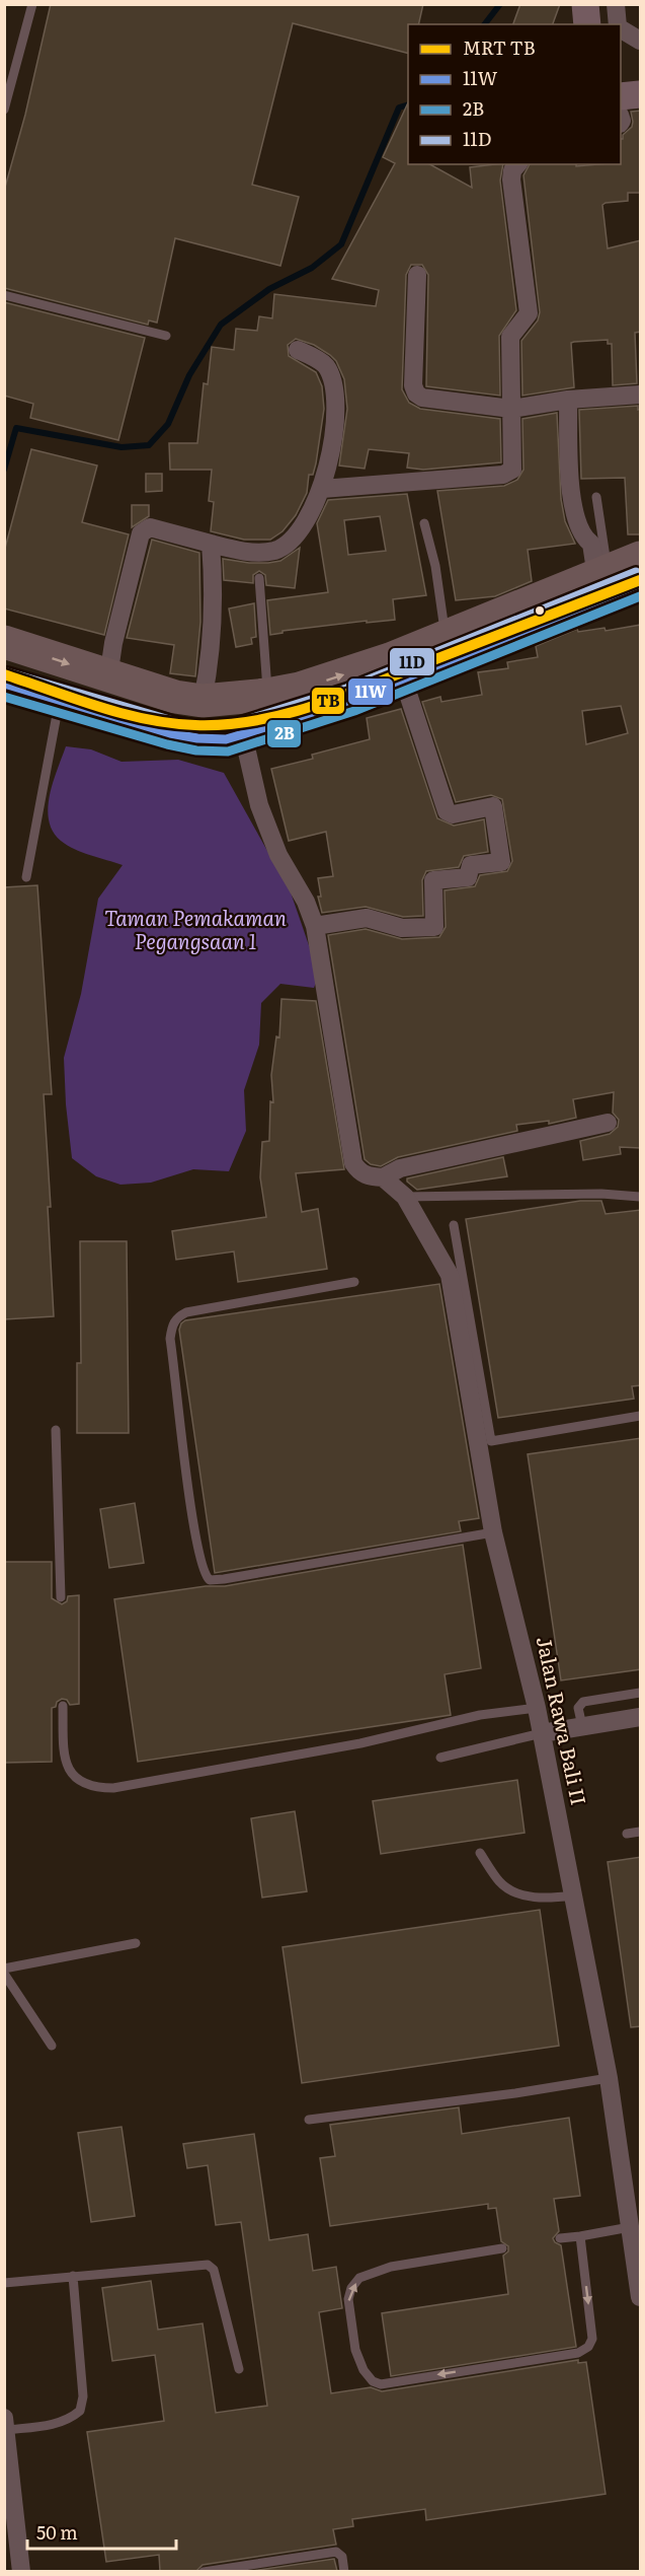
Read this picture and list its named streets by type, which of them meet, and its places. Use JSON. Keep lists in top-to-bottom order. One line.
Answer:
{"streets":{"street":["Jalan Rawa Bali II"]},"parks":["Taman Pemakaman Pegangsaan 1"],"lines":["transit line 11D","metro line TB","transit line 11W","transit line 2B"],"legend":["MRT TB","11W","2B","11D"],"scale_bar":"50 m"}
